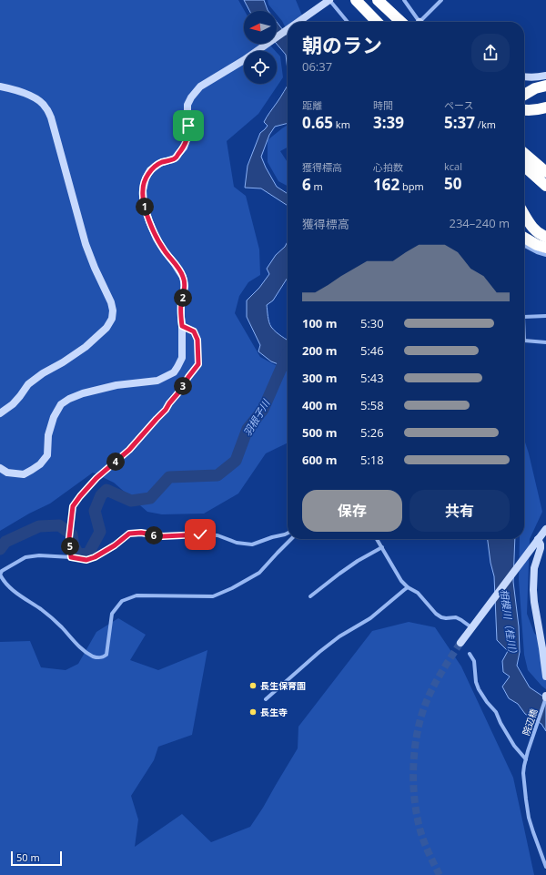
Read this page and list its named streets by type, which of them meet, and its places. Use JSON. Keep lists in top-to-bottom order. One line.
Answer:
{"streets":{"street":["院辺橋"]},"water":["羽根子川","相模川（桂川）"],"places":["長生保育園","長生寺"],"scale_bar":"50 m","north":"left","page":{"heading":["朝のラン","06:37"],"stats":[["距離","0.65 km"],["時間","3:39"],["ペース","5:37 /km"],["獲得標高","6 m"],["心拍数","162 bpm"],["kcal","50"]],"pins":["1","2","3","4","6","5"],"chart":["獲得標高","234–240 m"],"list":[{"name":"100 m","note":"5:30"},{"name":"200 m","note":"5:46"},{"name":"300 m","note":"5:43"},{"name":"400 m","note":"5:58"},{"name":"500 m","note":"5:26"},{"name":"600 m","note":"5:18"}],"buttons":["保存","共有"],"scale":"50 m"}}
